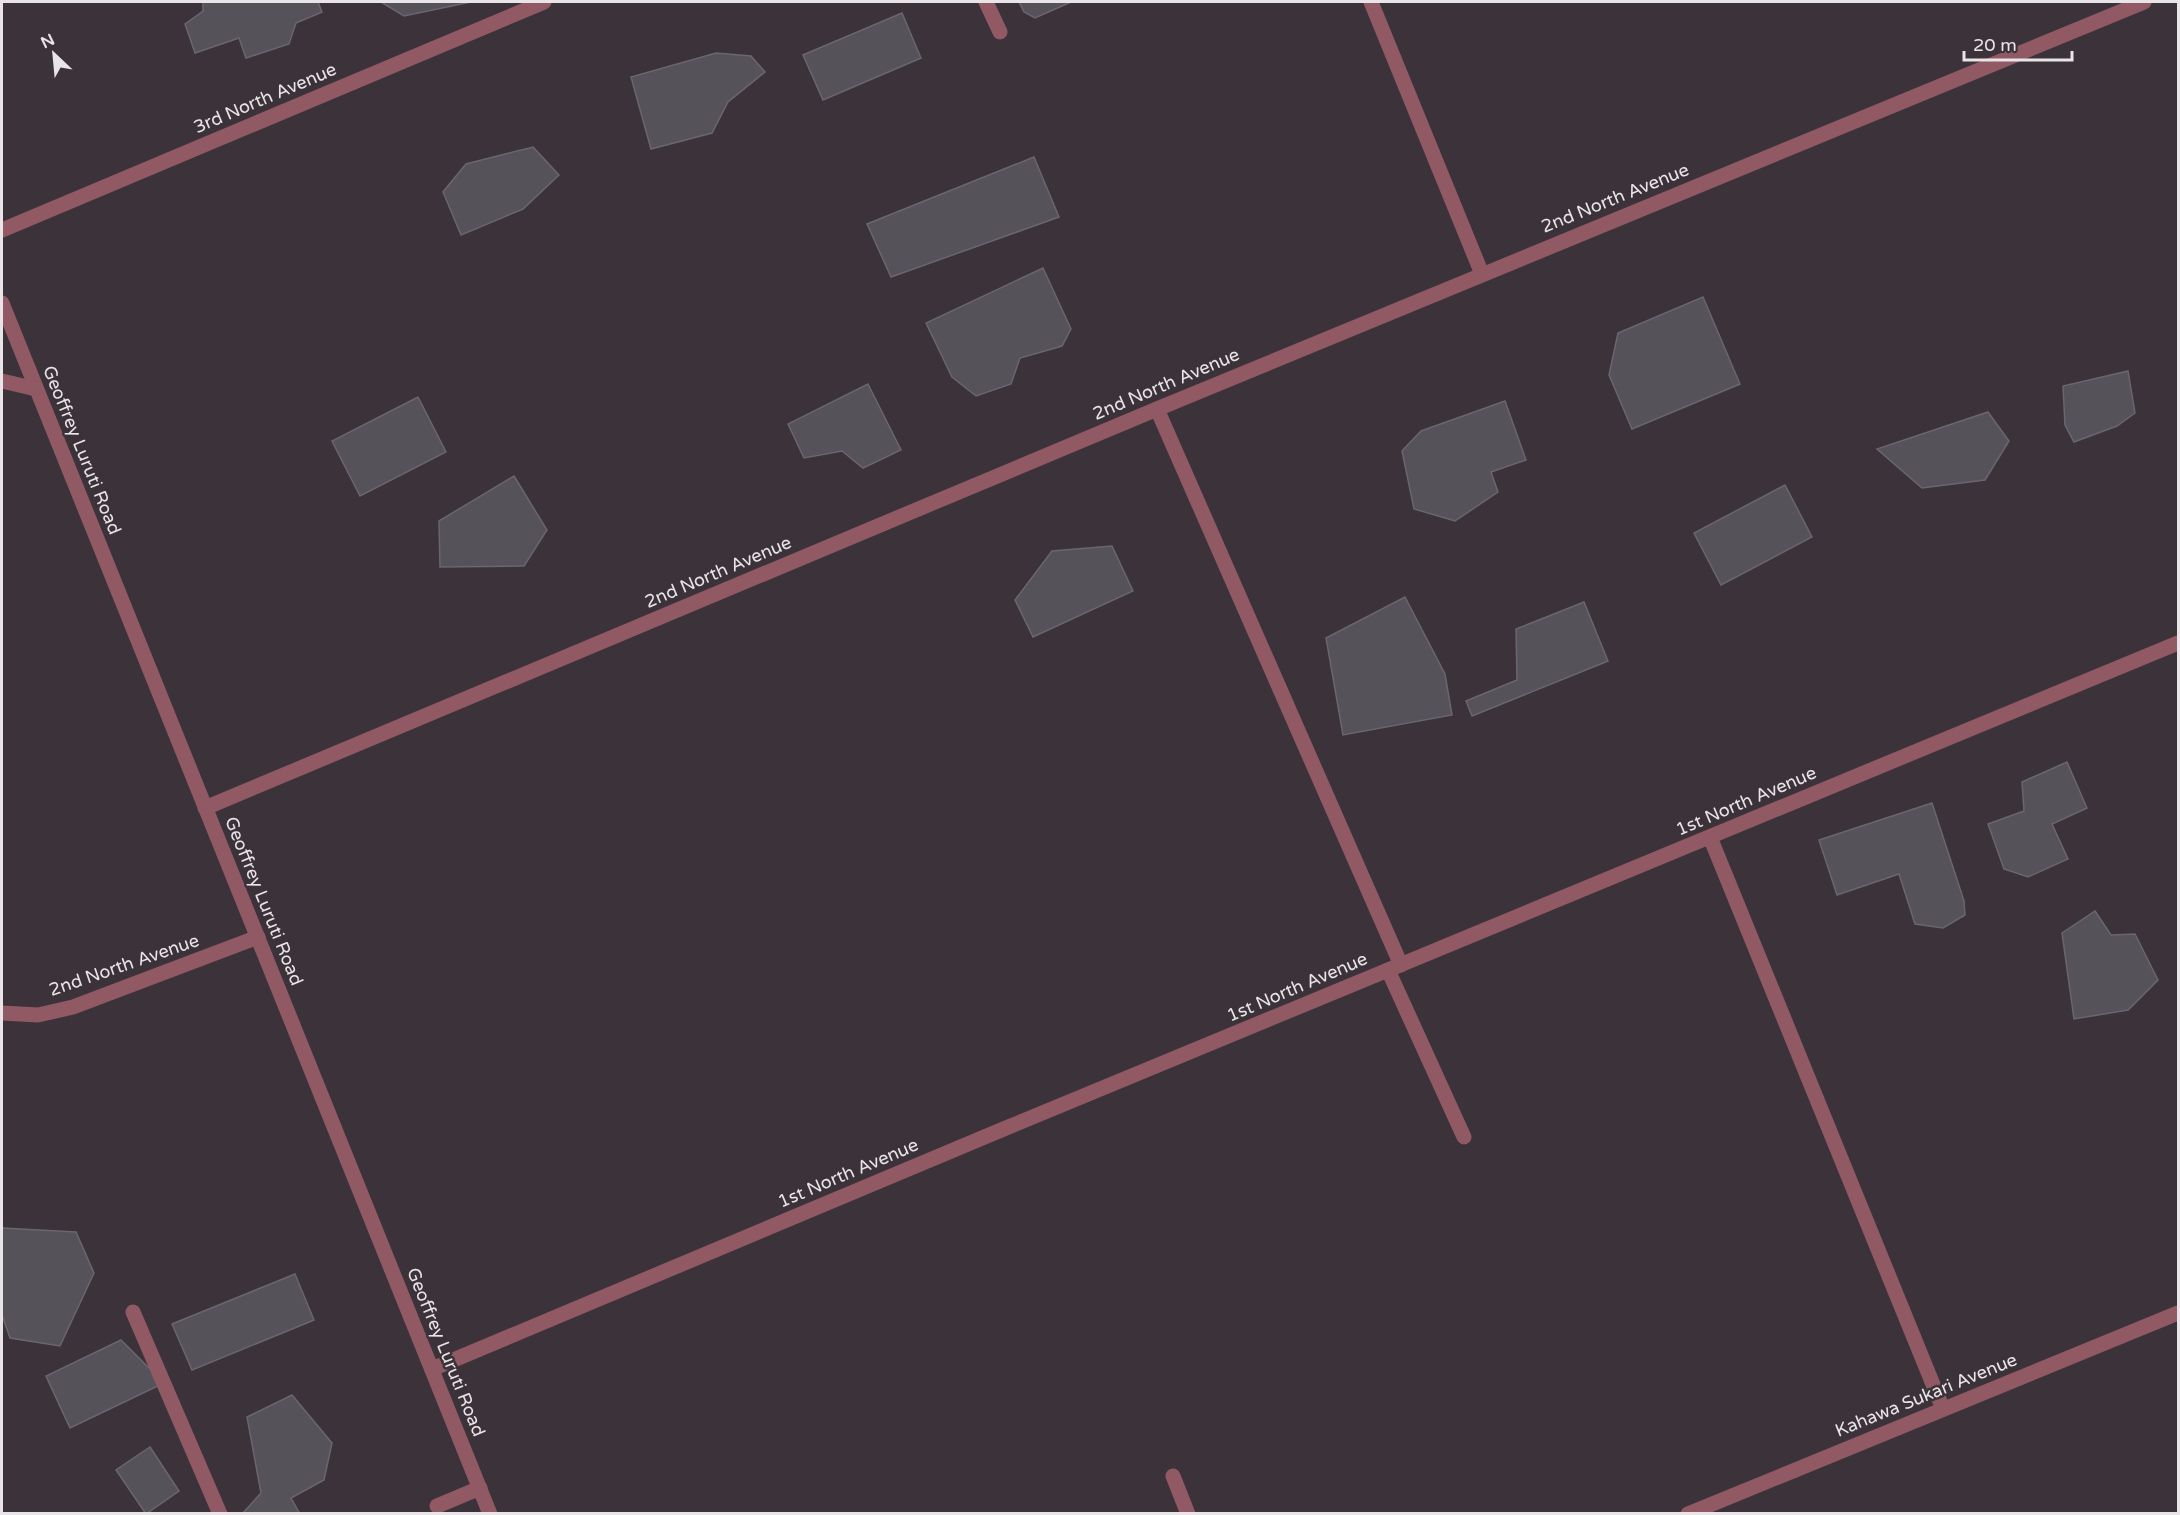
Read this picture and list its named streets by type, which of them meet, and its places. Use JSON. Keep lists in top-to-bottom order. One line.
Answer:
{"streets":{"street":["3rd North Avenue","2nd North Avenue","Geoffrey Luruti Road","1st North Avenue","Kahawa Sukari Avenue"]},"crossings":[["2nd North Avenue","Geoffrey Luruti Road"],["Geoffrey Luruti Road","1st North Avenue"]],"scale_bar":"20 m","north":"top left"}
